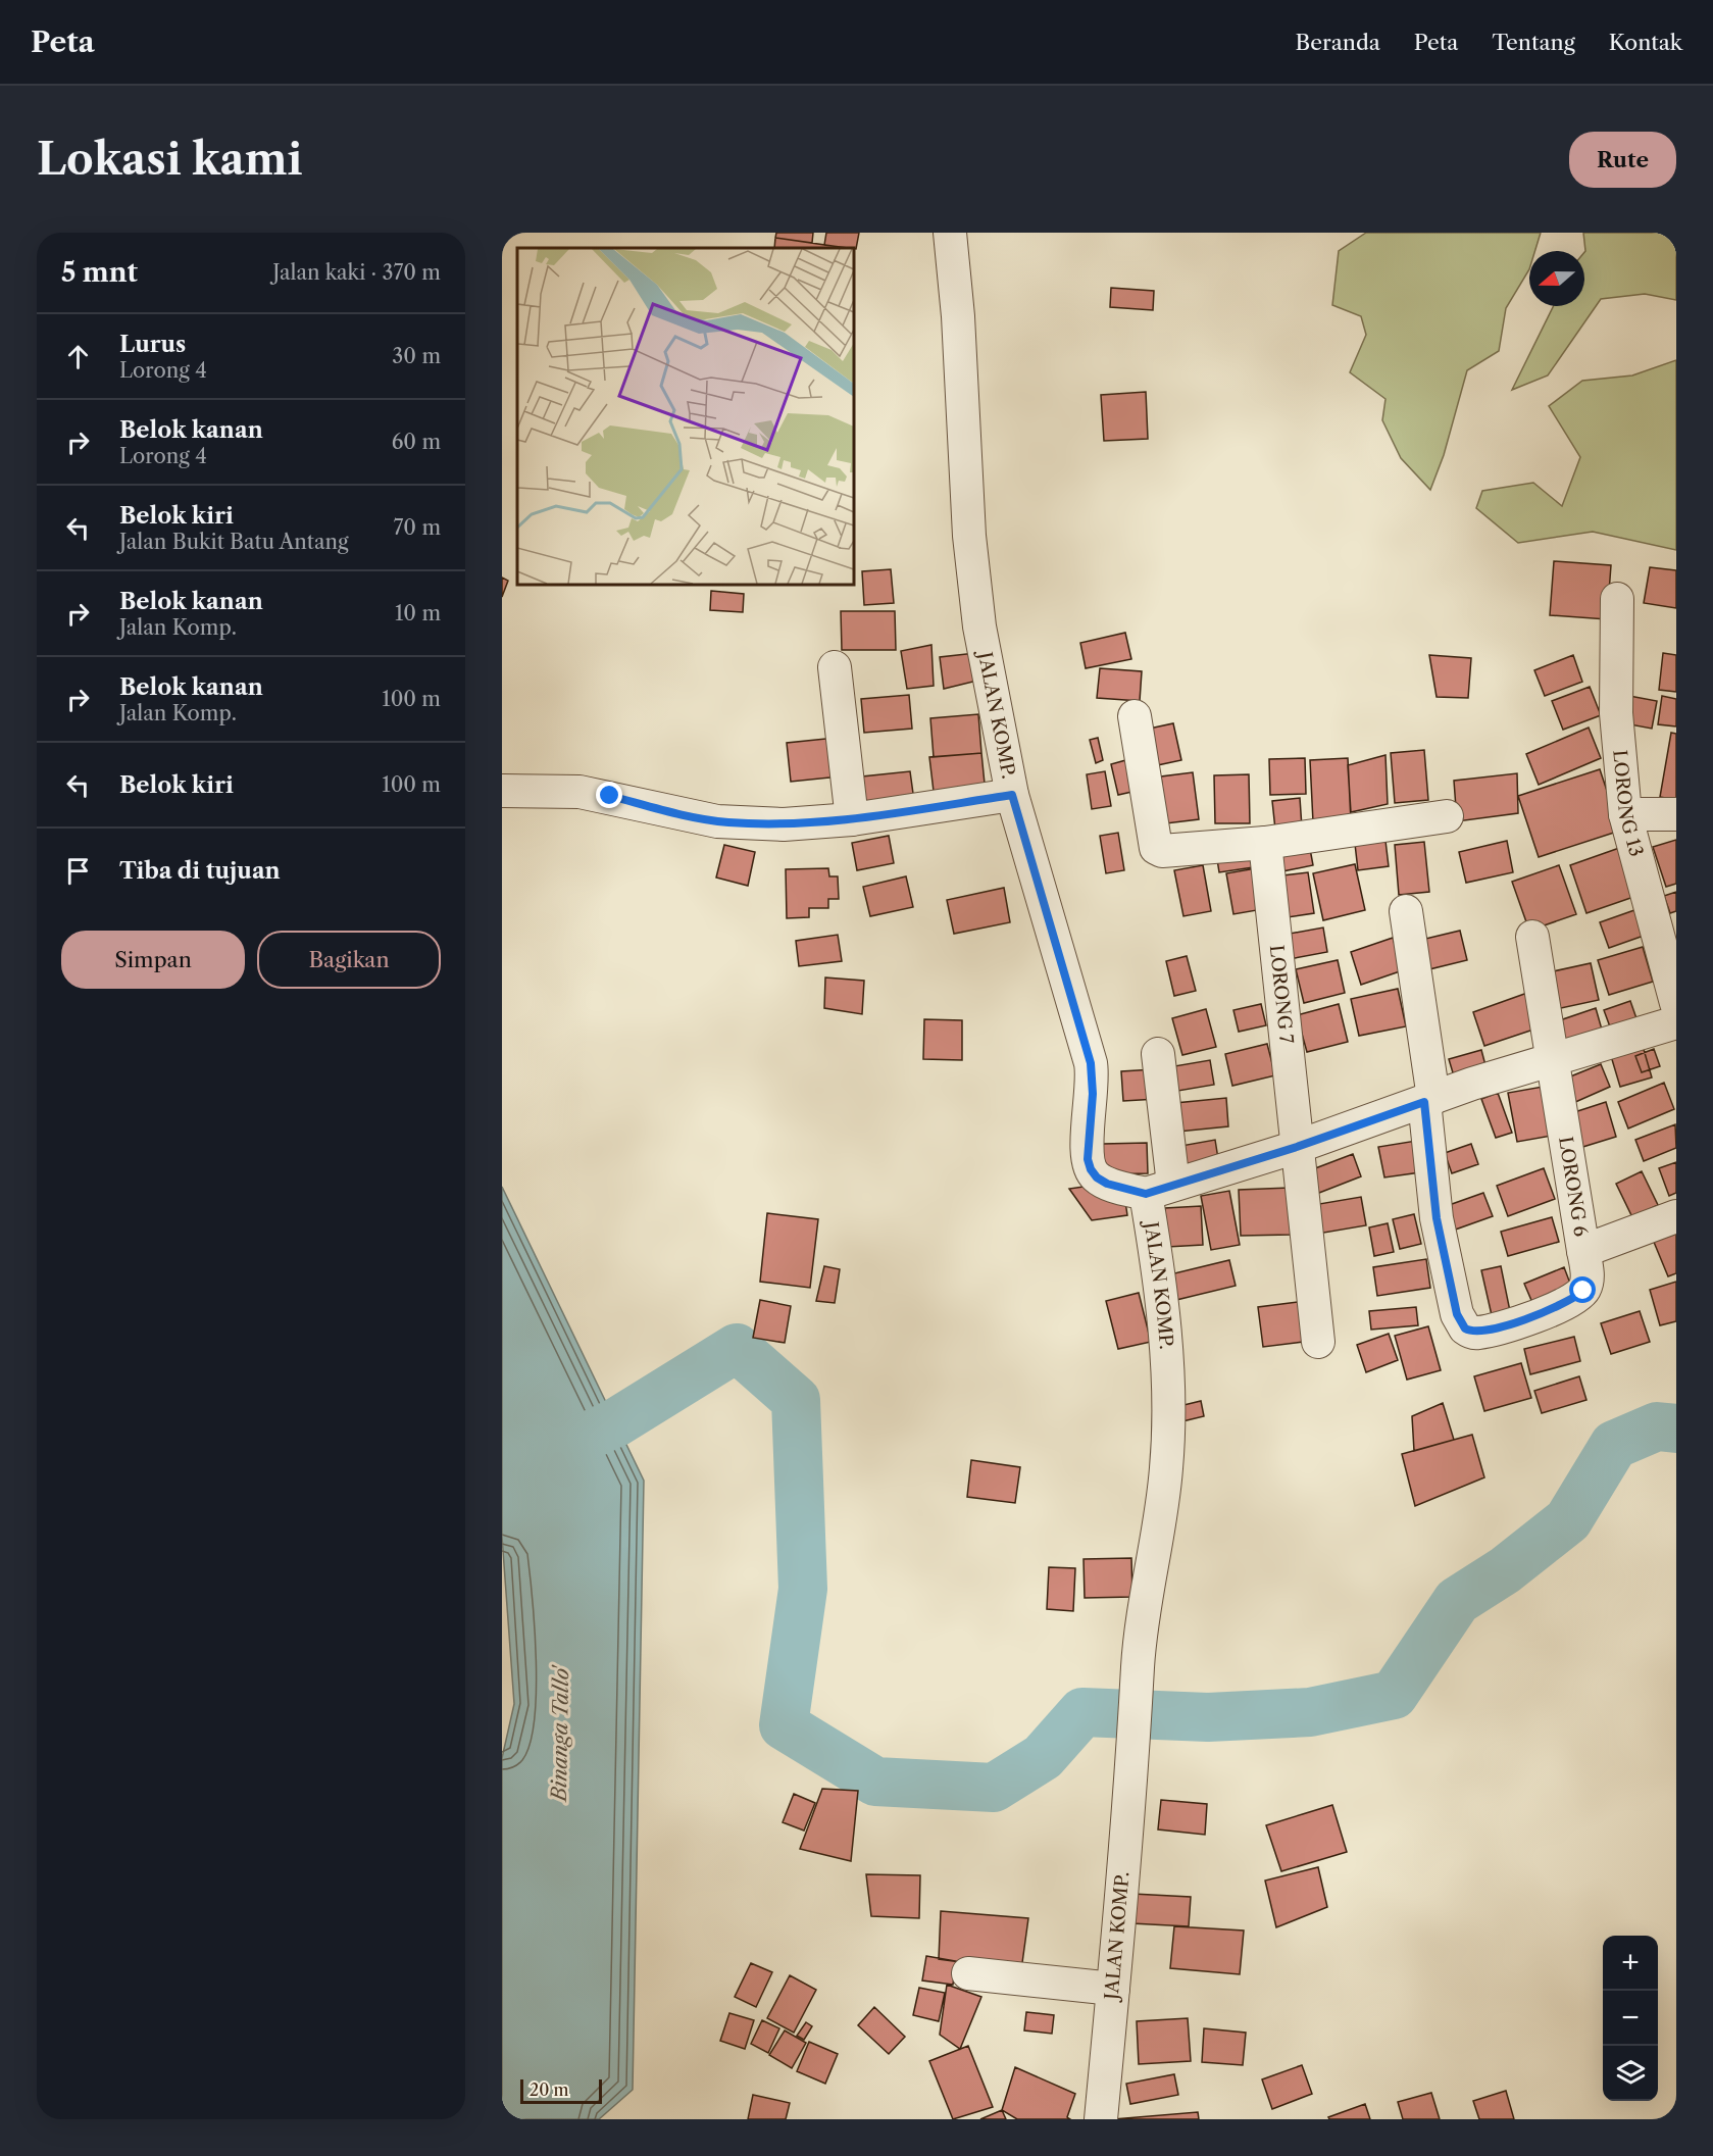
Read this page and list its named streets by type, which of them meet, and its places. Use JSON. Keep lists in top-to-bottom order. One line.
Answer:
{"streets":{"street":["JALAN KOMP.","LORONG 13","LORONG 7","LORONG 6"]},"water":["Binanga Tallo'"],"scale_bar":"20 m","north":"left","page":{"header":"Peta","nav":["Beranda","Peta","Tentang","Kontak"],"buttons":["Rute",["Simpan","Bagikan"]],"title":"Lokasi kami","heading":["5 mnt","Jalan kaki · 370 m"],"list":[["Lurus","Lorong 4","30 m"],["Belok kanan","Lorong 4","60 m"],["Belok kiri","Jalan Bukit Batu Antang","70 m"],["Belok kanan","Jalan Komp.","10 m"],["Belok kanan","Jalan Komp.","100 m"],["Belok kiri","100 m"],"Tiba di tujuan"],"map_buttons":["+","−"],"scale":"20 m"}}
